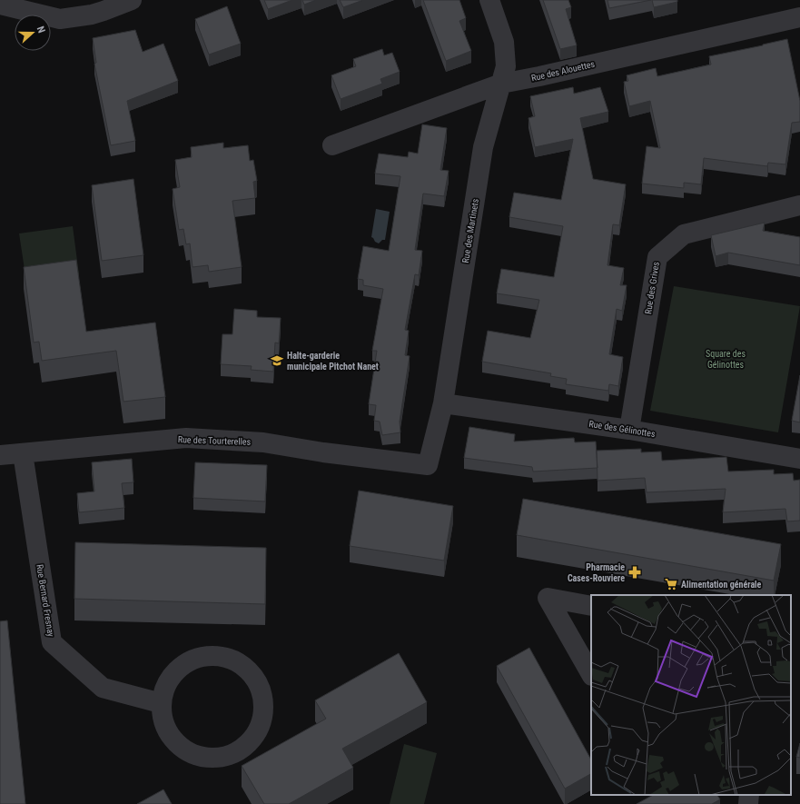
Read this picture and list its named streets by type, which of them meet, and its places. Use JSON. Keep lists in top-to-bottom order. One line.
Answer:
{"streets":{"street":["Rue des Alouettes","Rue des Martinets","Rue des Grives","Rue des Gélinottes","Rue des Tourterelles","Rue Bernard Fresnay"]},"crossings":[["Rue des Alouettes","Rue des Martinets"],["Rue des Martinets","Rue des Gélinottes"],["Rue des Martinets","Rue des Tourterelles"],["Rue des Grives","Rue des Gélinottes"],["Rue des Tourterelles","Rue Bernard Fresnay"]],"parks":["Square des Gélinottes"],"places":{"school or university":["Halte-garderie municipale Pitchot Nanet"],"pharmacy":["Pharmacie Cases-Rouviere"],"supermarket":["Alimentation générale"]},"north":"right"}
